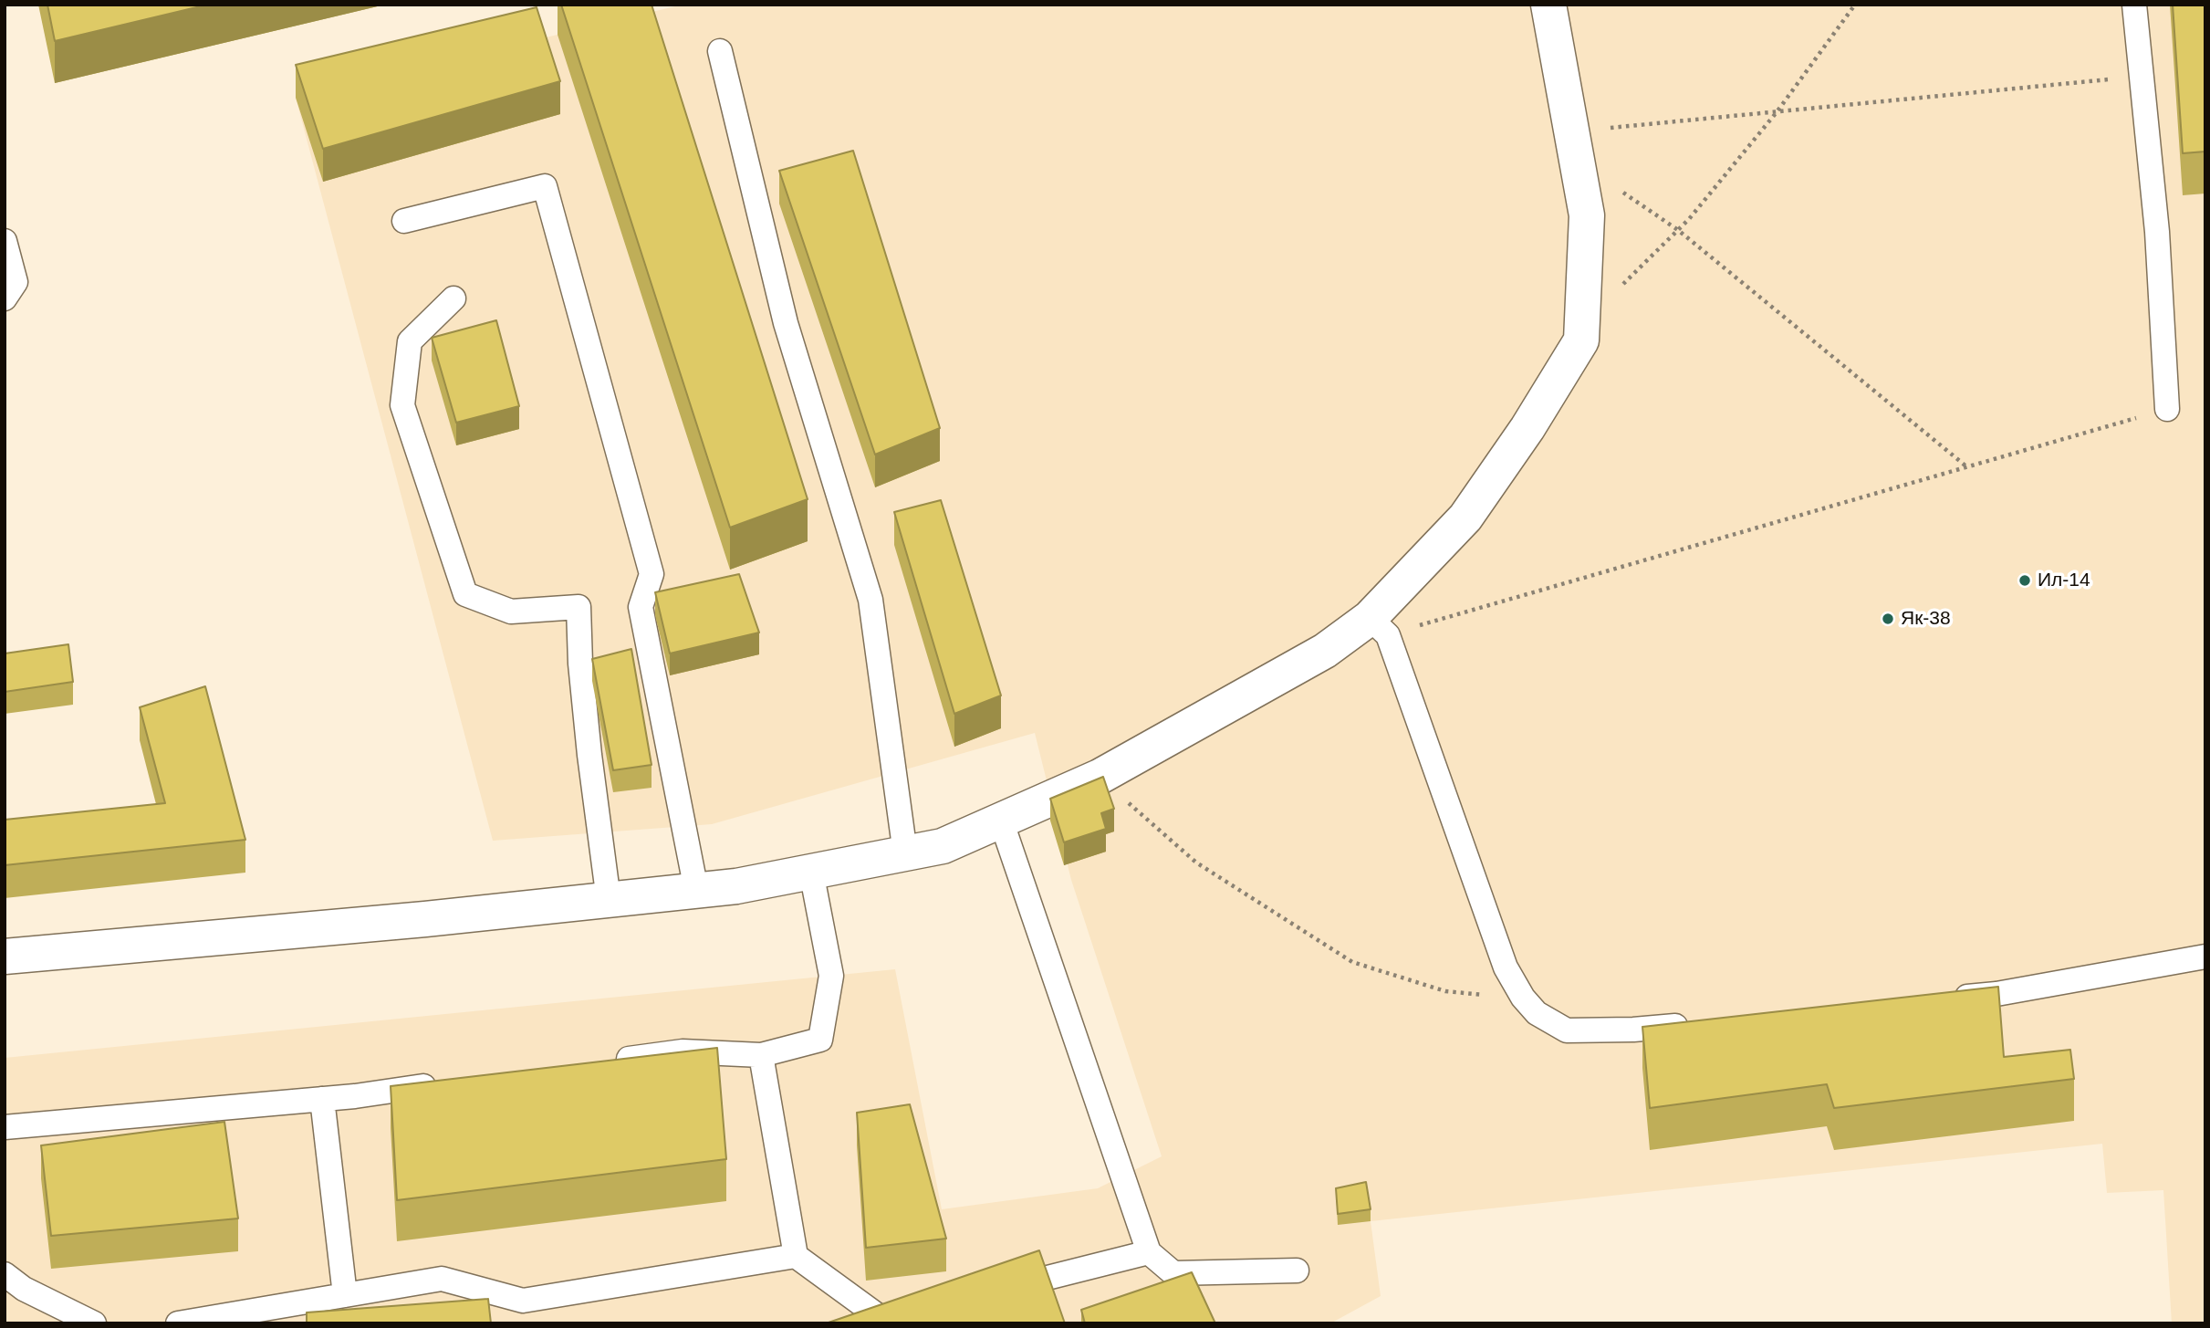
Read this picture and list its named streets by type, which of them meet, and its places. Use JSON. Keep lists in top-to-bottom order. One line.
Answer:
{"places":["Ил-14","Як-38"]}
